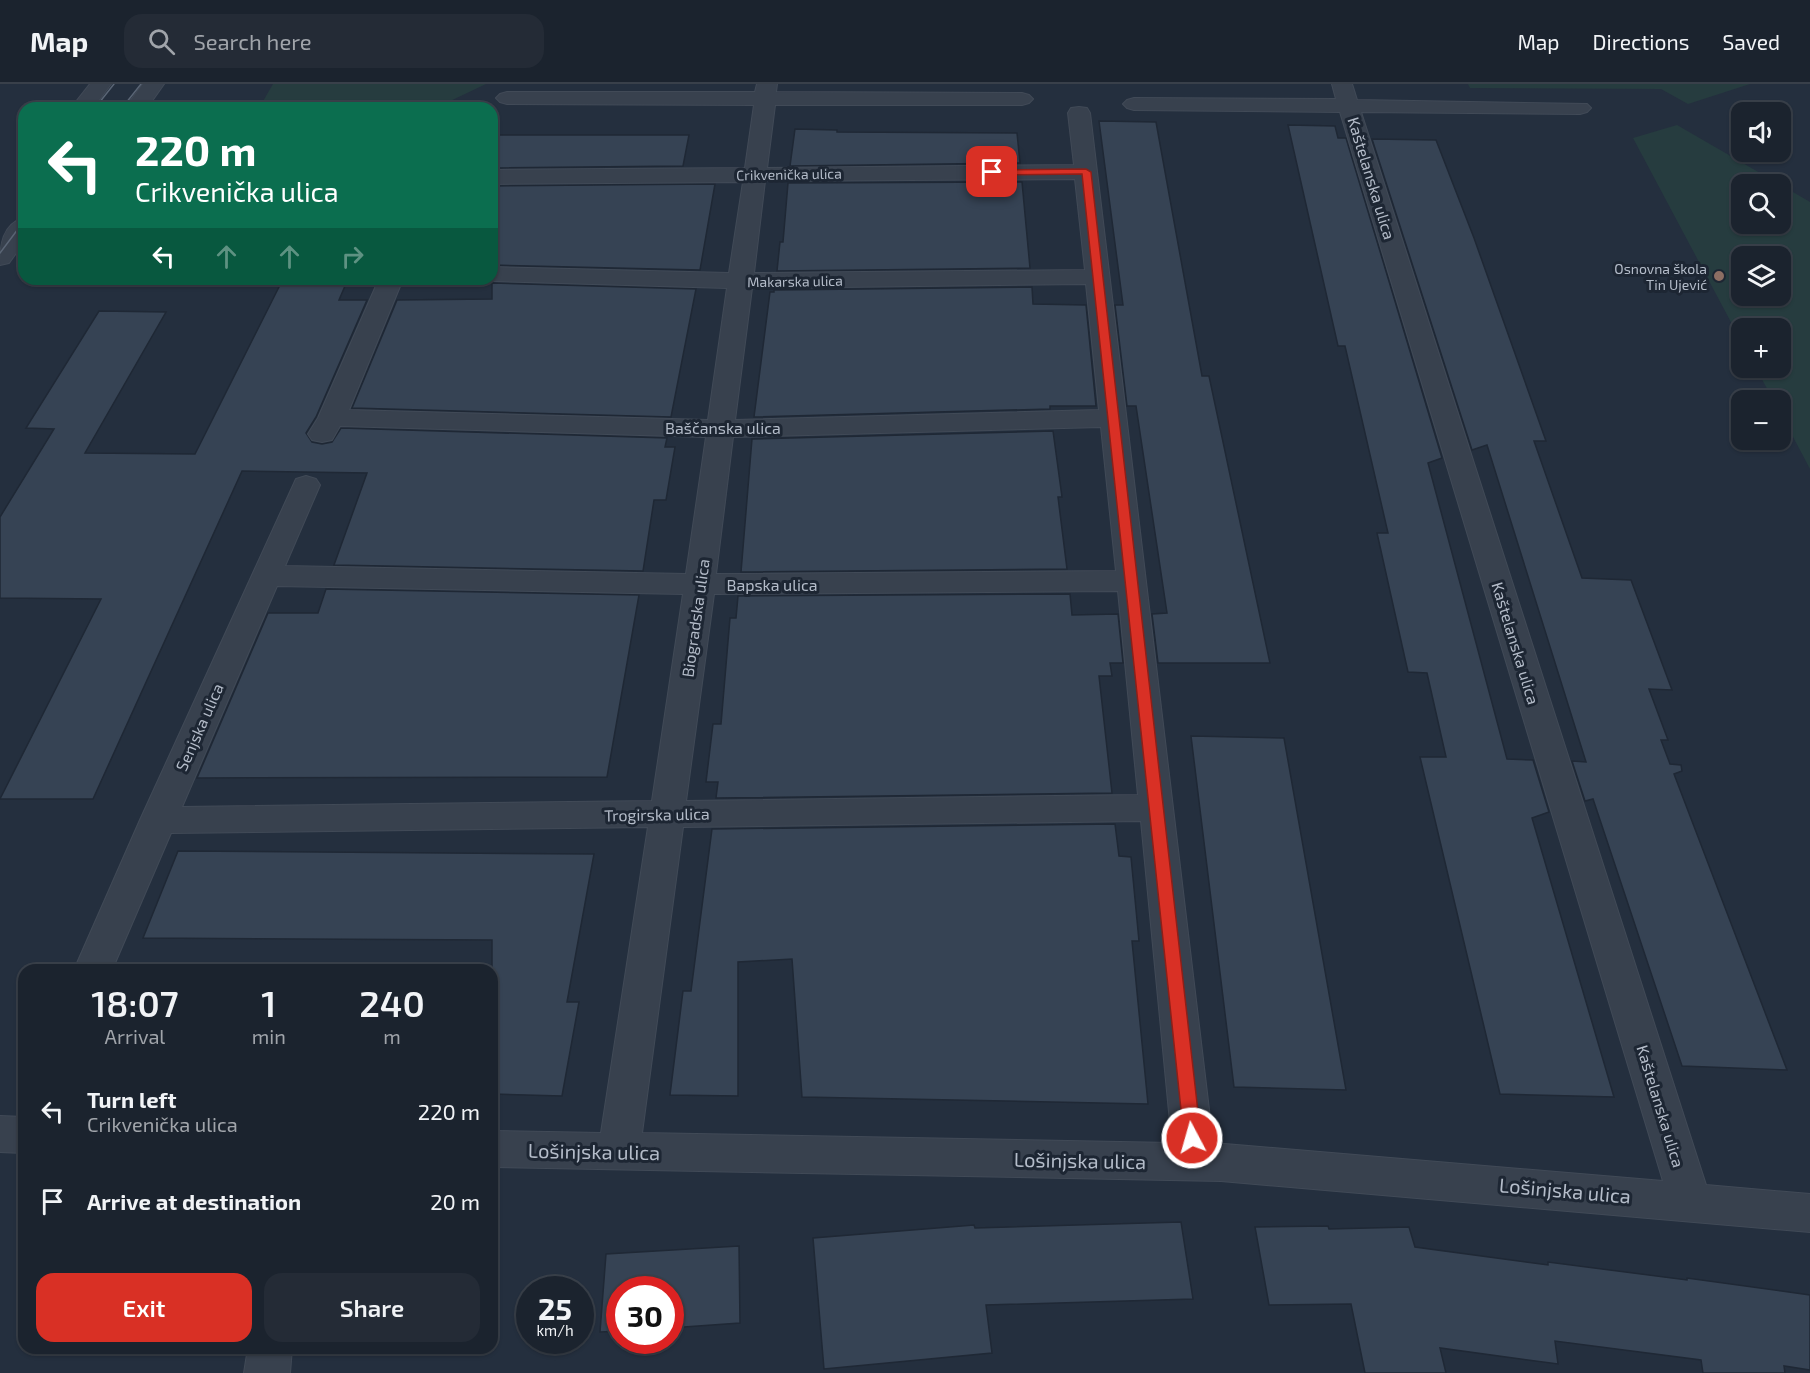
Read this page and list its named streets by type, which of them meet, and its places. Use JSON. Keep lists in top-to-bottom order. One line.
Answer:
{"streets":{"street":["Crikvenička ulica","Kaštelanska ulica","Makarska ulica","Baščanska ulica","Bapska ulica","Biogradska ulica","Senjska ulica","Trogirska ulica","Lošinjska ulica"]},"crossings":[["Crikvenička ulica","Biogradska ulica"],["Kaštelanska ulica","Lošinjska ulica"],["Makarska ulica","Biogradska ulica"],["Baščanska ulica","Biogradska ulica"],["Bapska ulica","Biogradska ulica"],["Bapska ulica","Senjska ulica"],["Biogradska ulica","Trogirska ulica"],["Biogradska ulica","Lošinjska ulica"],["Senjska ulica","Trogirska ulica"]],"places":["Osnovna škola Tin Ujević"],"page":{"header":"Map","search":"Search here","nav":["Map","Directions","Saved"],"map_buttons":["+","−"],"turn":["220 m","Crikvenička ulica"],"eta":["18:07","Arrival","1","min","240","m"],"list":[{"name":"Turn left","note":"Crikvenička ulica","value":"220 m"},{"name":"Arrive at destination","value":"20 m"}],"buttons":["Exit","Share"],"speed":"25 km/h","limit":"30"}}
